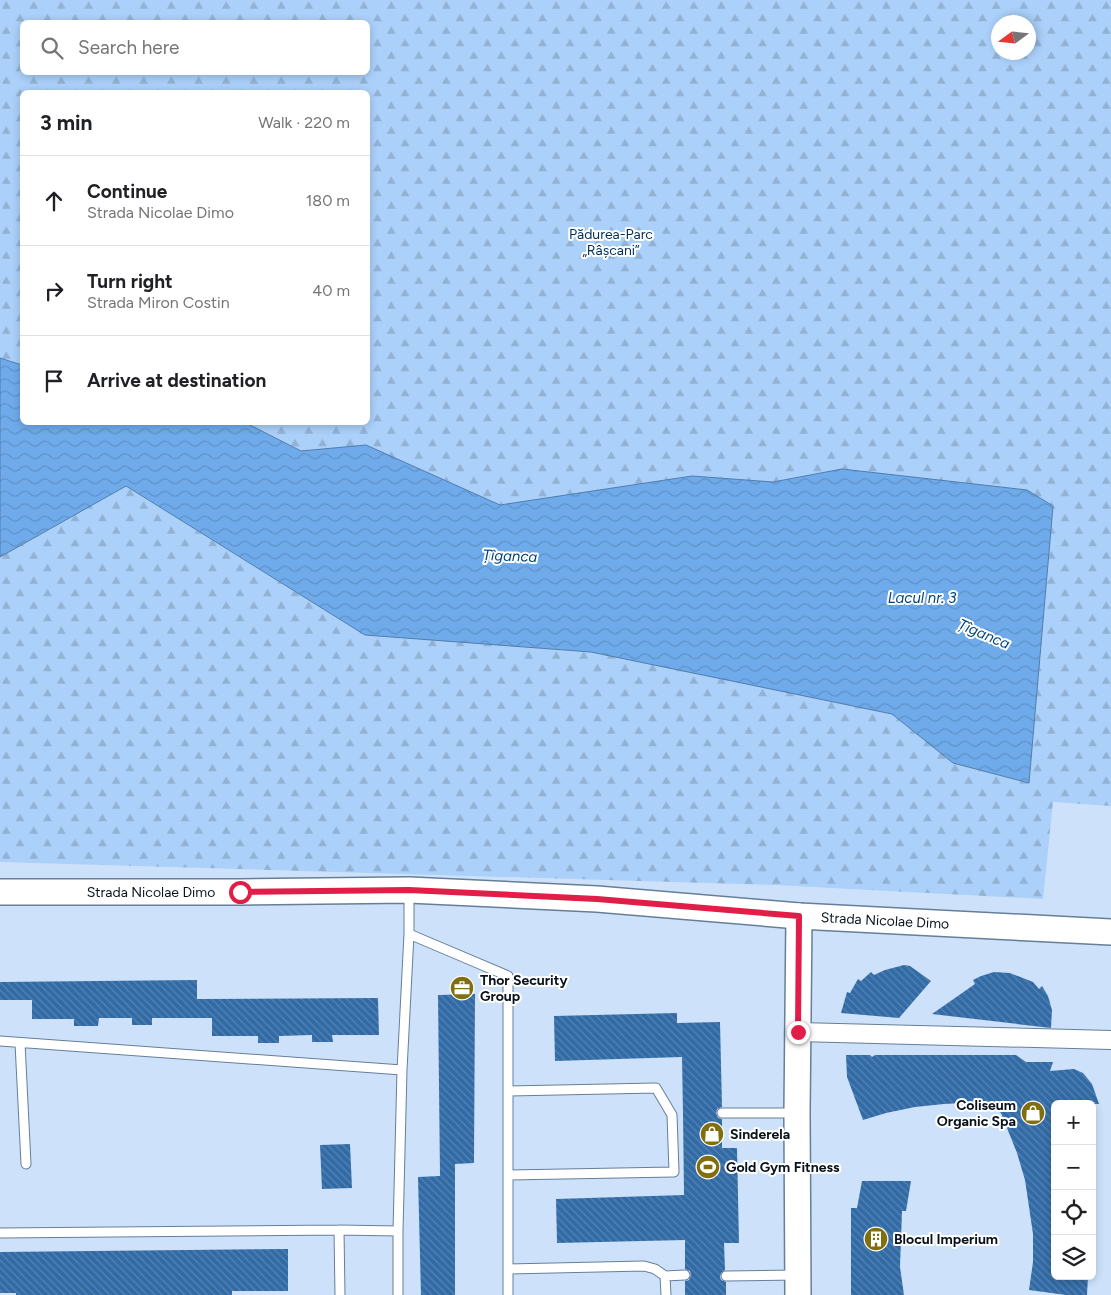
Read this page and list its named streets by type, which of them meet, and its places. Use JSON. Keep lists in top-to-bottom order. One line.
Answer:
{"streets":{"main road":["Strada Nicolae Dimo"]},"water":["Țîganca","Lacul nr. 3"],"parks":["Pădurea-Parc „Râșcani”"],"places":{"office":["Thor Security Group"],"shop":["Coliseum Organic Spa","Sinderela"],"sports":["Gold Gym Fitness"],"building":["Blocul Imperium"]},"north":"left","page":{"search":"Search here","heading":["3 min","Walk · 220 m"],"list":[["Continue","Strada Nicolae Dimo","180 m"],["Turn right","Strada Miron Costin","40 m"],"Arrive at destination"],"map_buttons":["+","−"]}}
